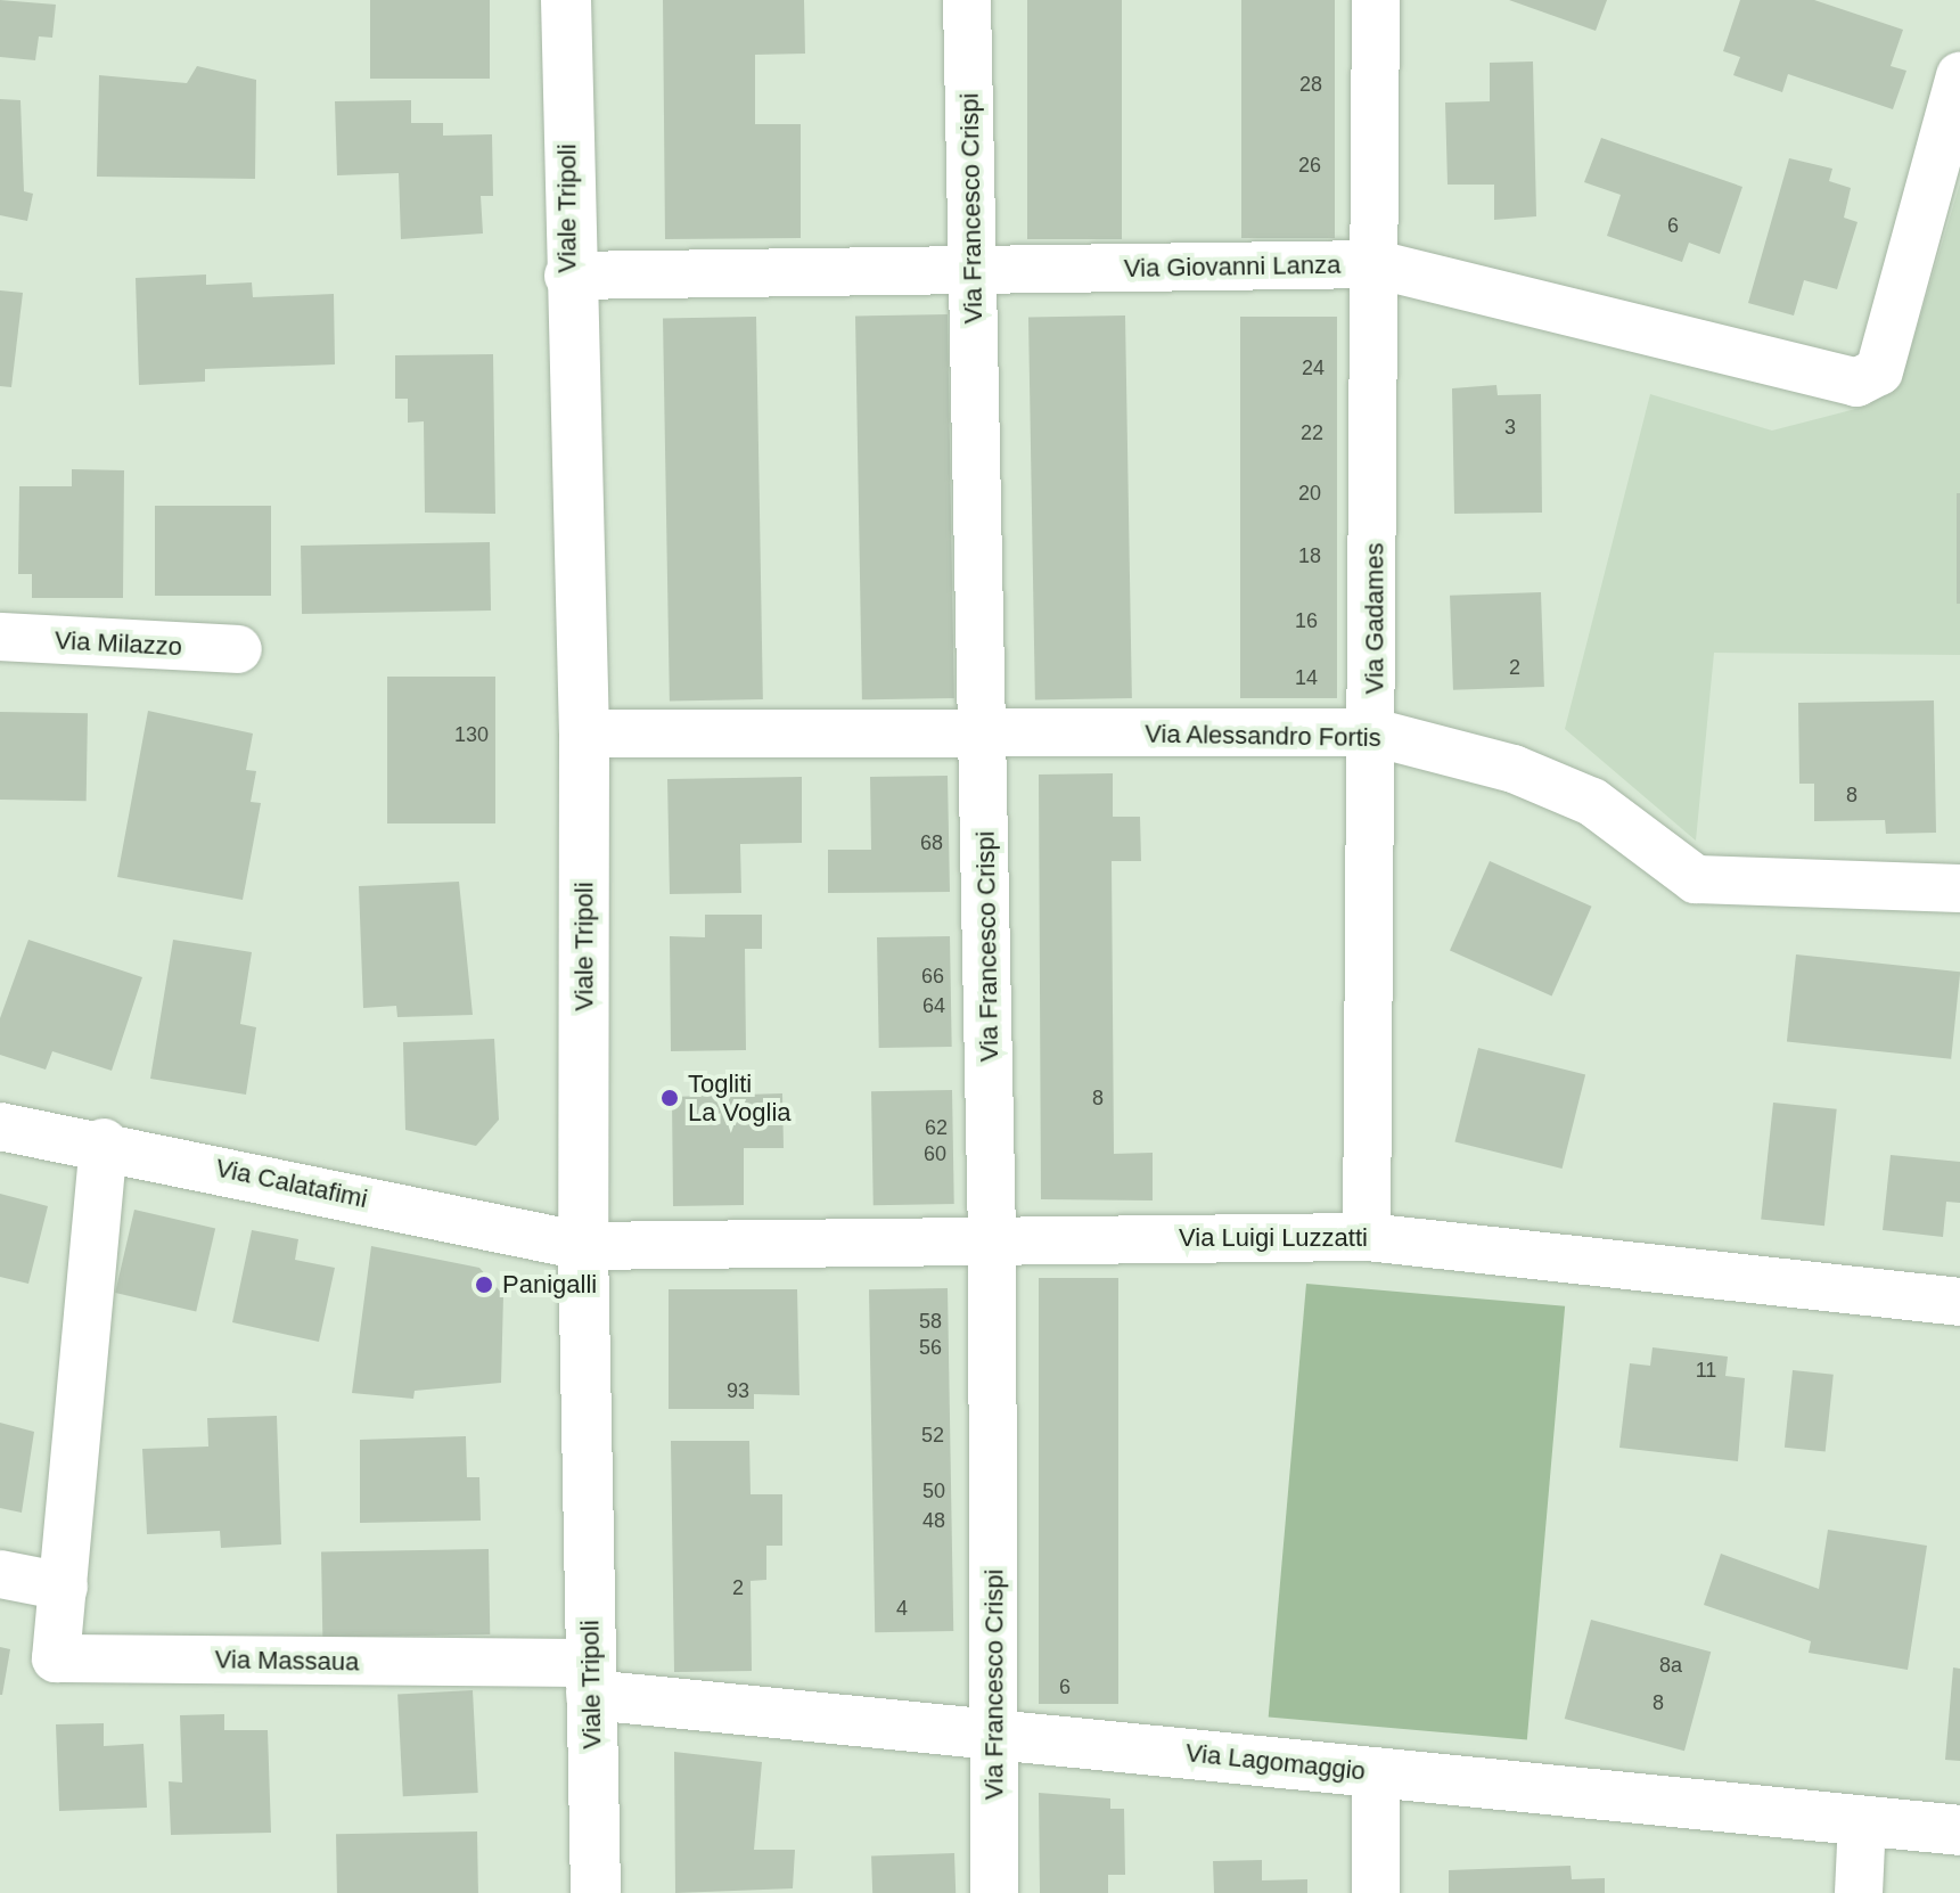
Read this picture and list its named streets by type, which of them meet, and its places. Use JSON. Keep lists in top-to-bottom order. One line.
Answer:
{"streets":{"street":["Viale Tripoli","Via Francesco Crispi","Via Giovanni Lanza","Via Gadames","Via Milazzo","Via Alessandro Fortis","Via Calatafimi","Via Luigi Luzzatti","Via Massaua","Via Lagomaggio"]},"crossings":[["Viale Tripoli","Via Giovanni Lanza"],["Viale Tripoli","Via Alessandro Fortis"],["Viale Tripoli","Via Calatafimi"],["Viale Tripoli","Via Luigi Luzzatti"],["Viale Tripoli","Via Massaua"],["Viale Tripoli","Via Lagomaggio"],["Via Francesco Crispi","Via Giovanni Lanza"],["Via Francesco Crispi","Via Alessandro Fortis"],["Via Francesco Crispi","Via Luigi Luzzatti"],["Via Francesco Crispi","Via Lagomaggio"],["Via Giovanni Lanza","Via Gadames"],["Via Gadames","Via Alessandro Fortis"],["Via Gadames","Via Luigi Luzzatti"],["Via Calatafimi","Via Luigi Luzzatti"],["Via Calatafimi","Via Massaua"],["Via Massaua","Via Lagomaggio"]],"places":["Togliti La Voglia","Panigalli"],"house_numbers":["28","26","6","24","3","22","20","18","16","2","14","130","8","68","66","64","8","62","60","58","56","11","93","52","50","48","2","4","8a","6","8"]}
